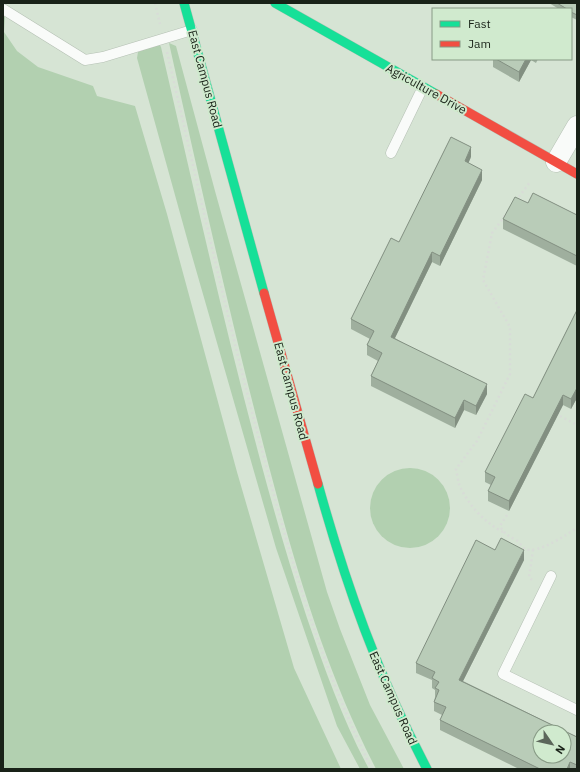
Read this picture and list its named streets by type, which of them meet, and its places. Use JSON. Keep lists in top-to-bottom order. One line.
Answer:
{"streets":{"main road":["East Campus Road","Agriculture Drive"]},"legend":["Fast","Jam"],"north":"bottom right"}
